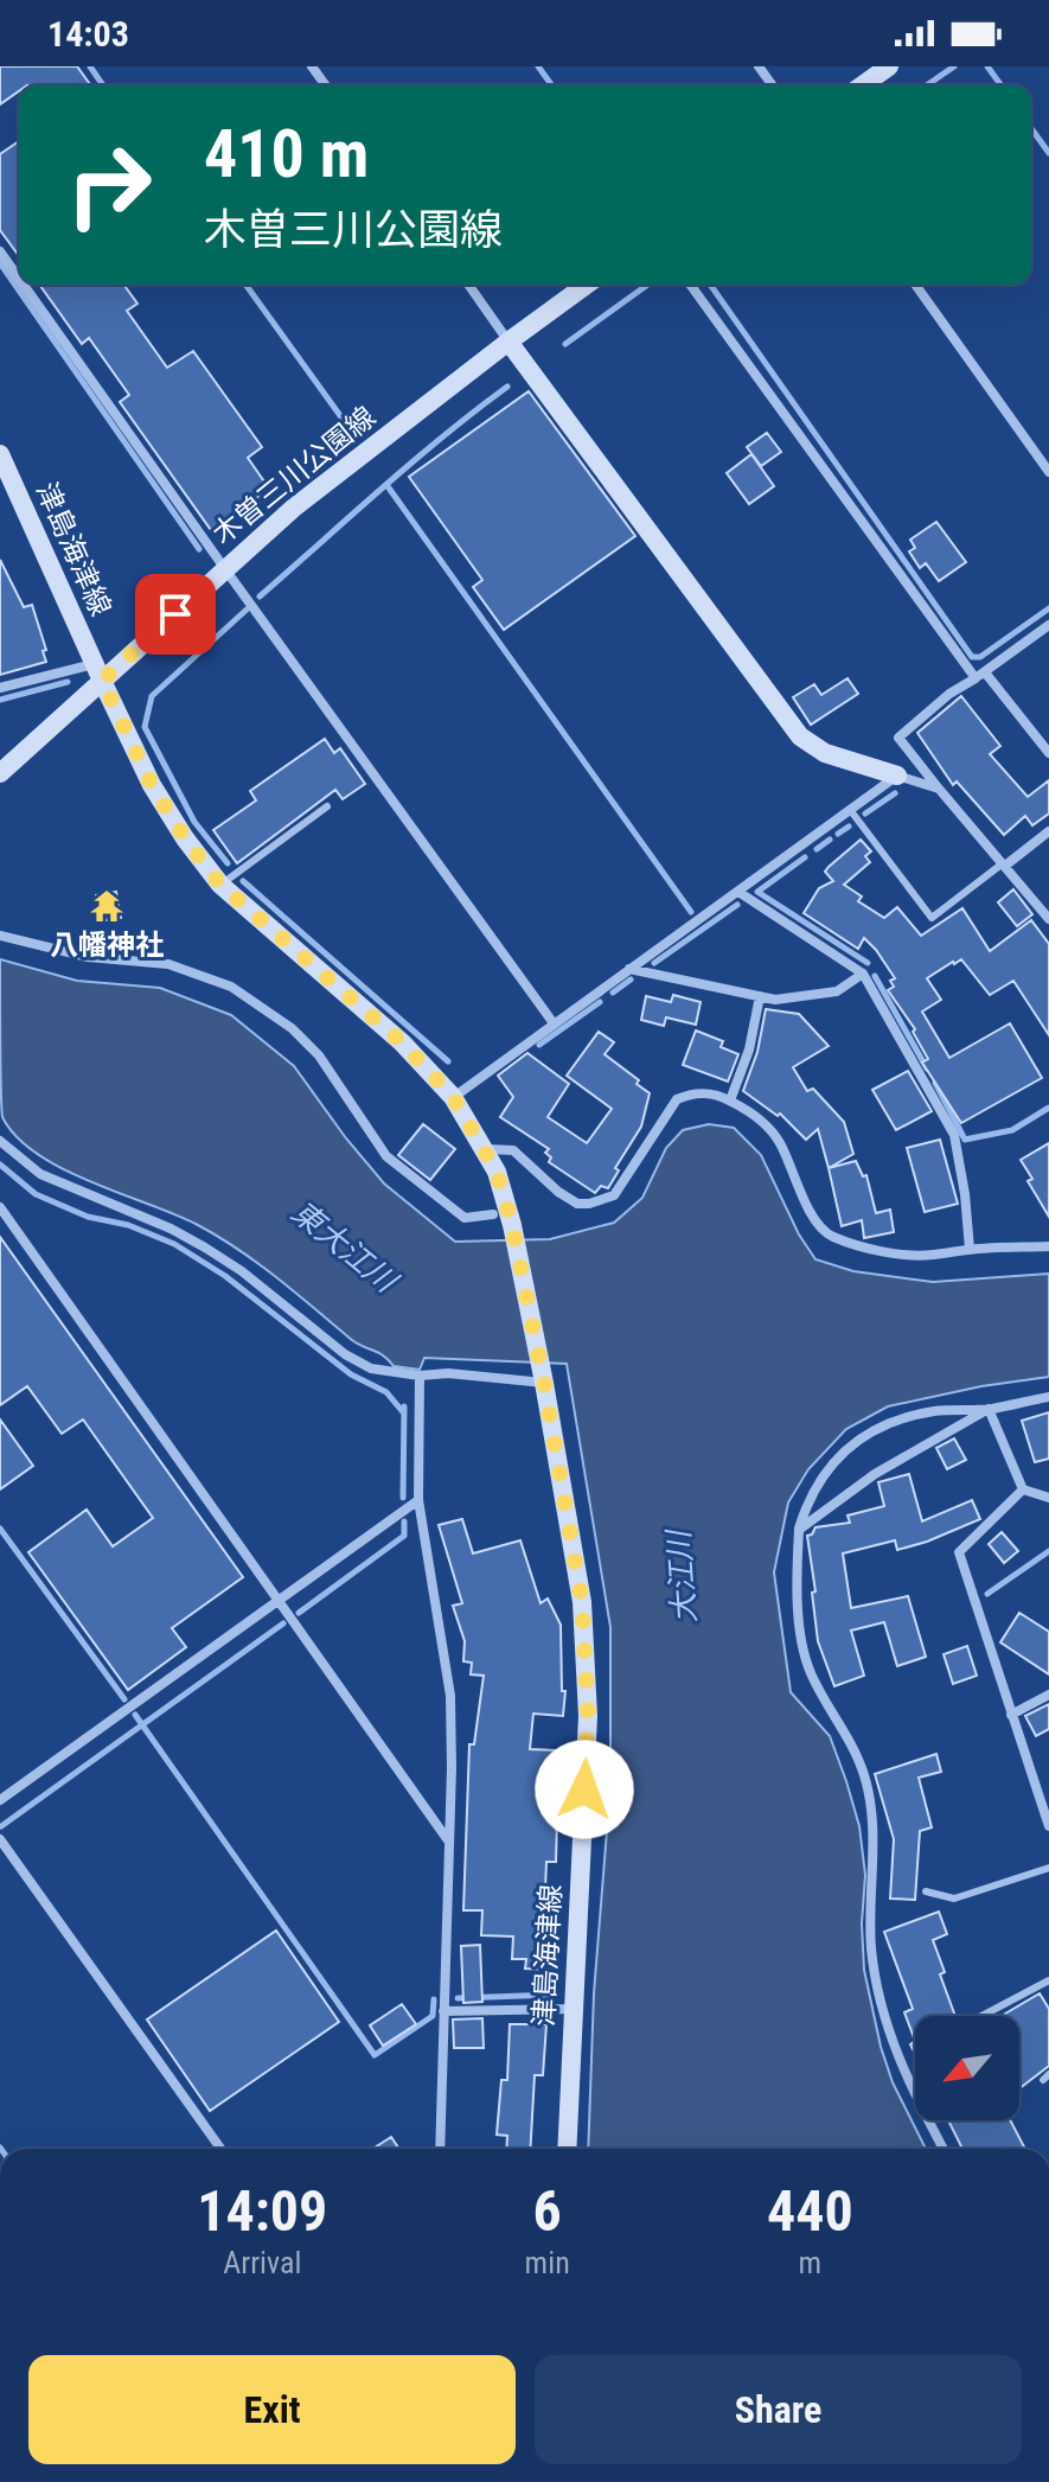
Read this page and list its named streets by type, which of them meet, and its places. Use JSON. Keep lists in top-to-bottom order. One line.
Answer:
{"streets":{"main road":["木曽三川公園線","津島海津線"]},"crossings":[["木曽三川公園線","津島海津線"]],"water":["東大江川","大江川"],"places":{"temple":["八幡神社"]},"north":"bottom left","page":{"status":"14:03","turn":["410 m","木曽三川公園線"],"eta":["14:09","Arrival","6","min","440","m"],"buttons":["Exit","Share"]}}
